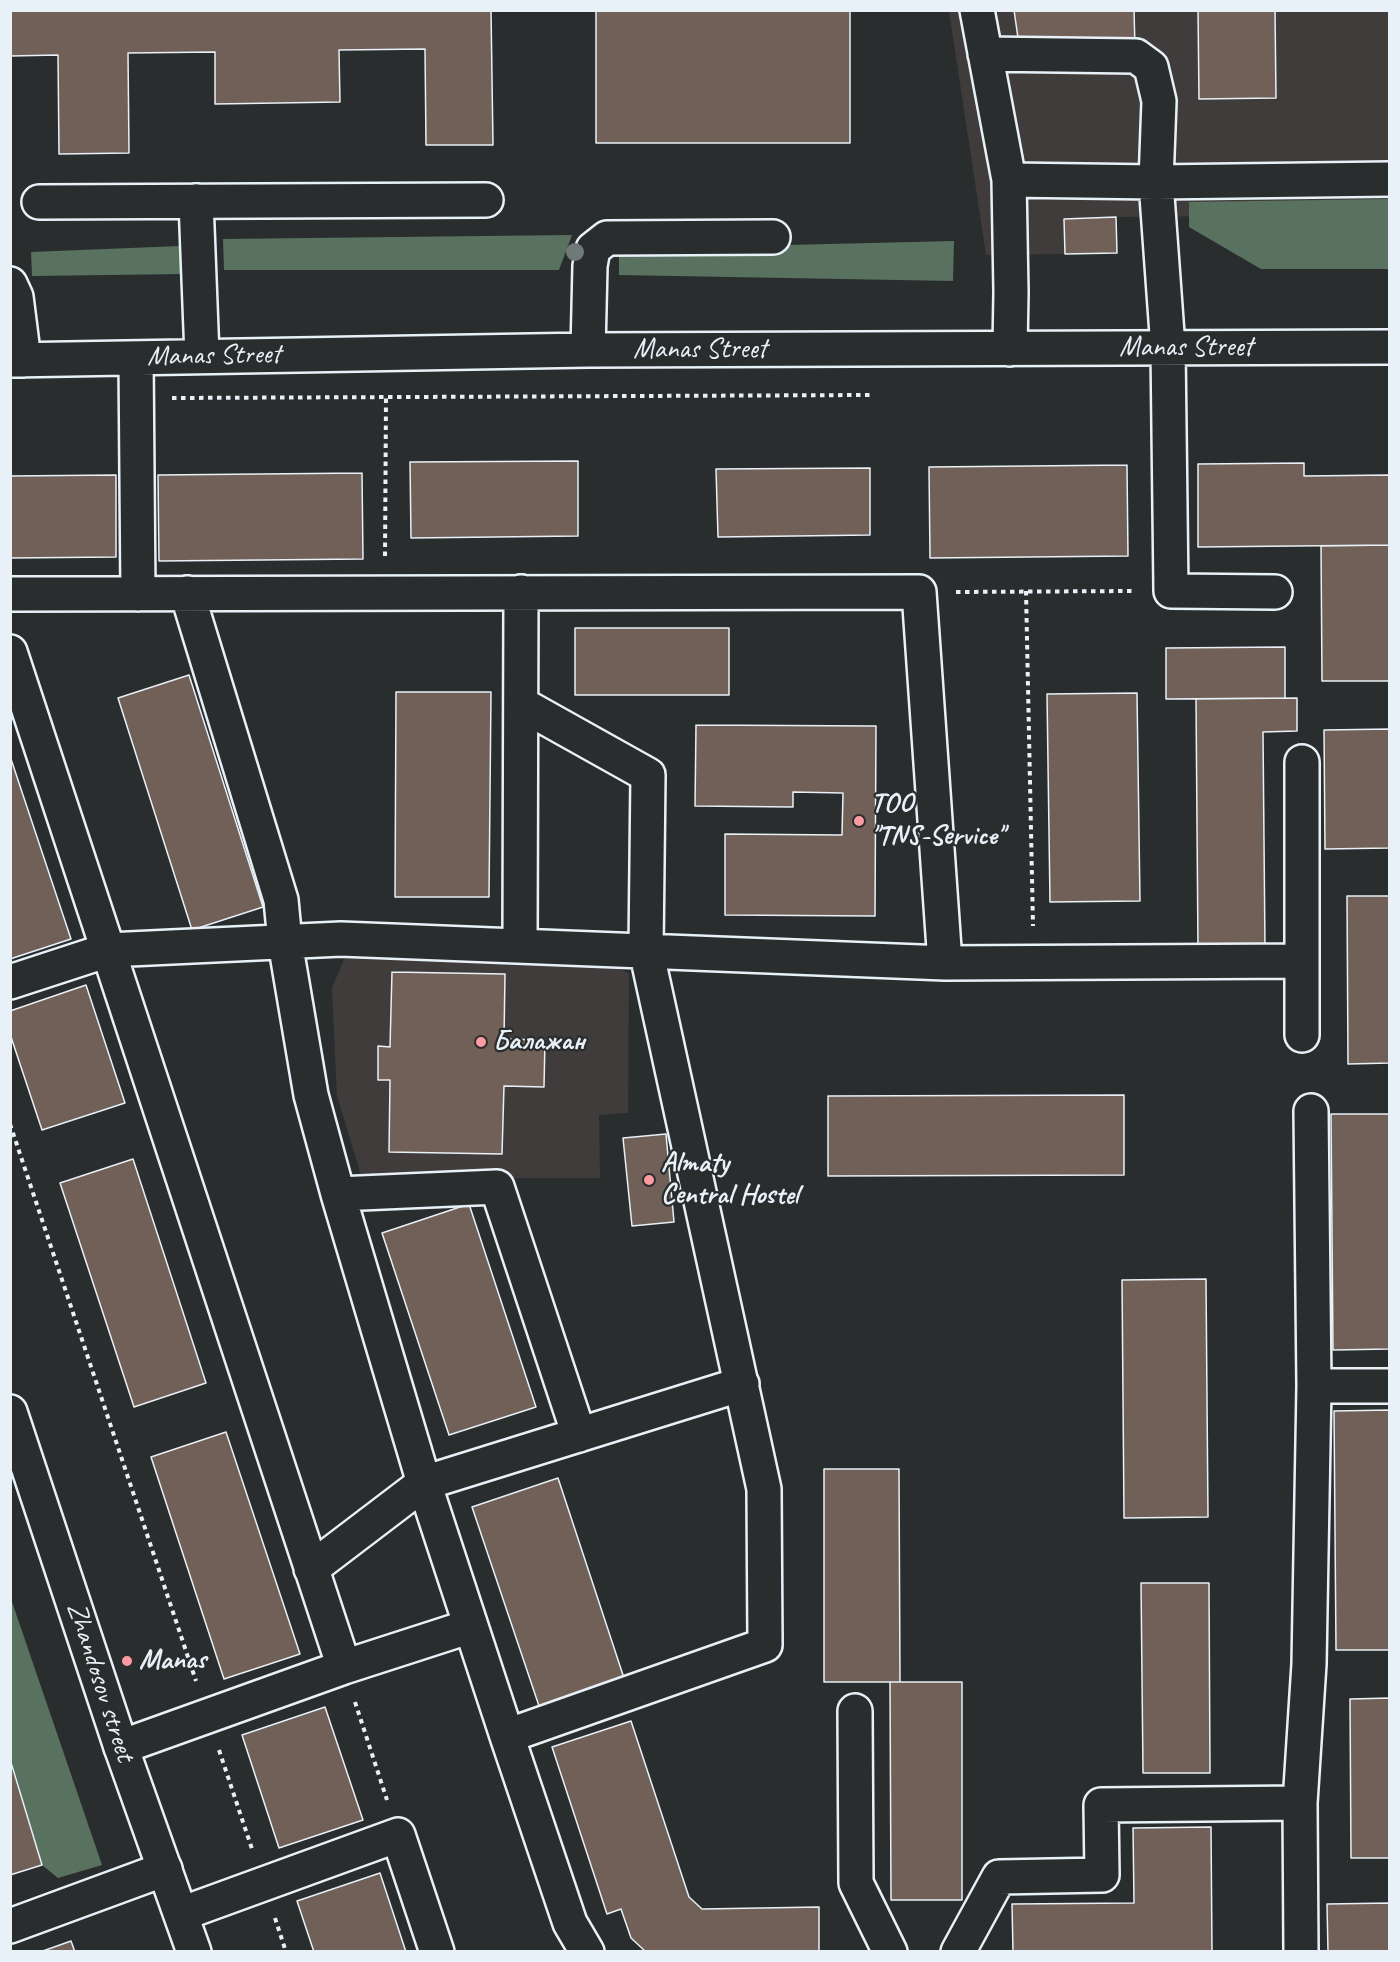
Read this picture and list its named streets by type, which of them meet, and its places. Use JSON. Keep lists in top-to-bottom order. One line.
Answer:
{"streets":{"street":["Manas Street","Zhandosov street"]},"places":["ТОО \"TNS-Service\"","Балажан","Almaty Central Hostel","Manas"]}
